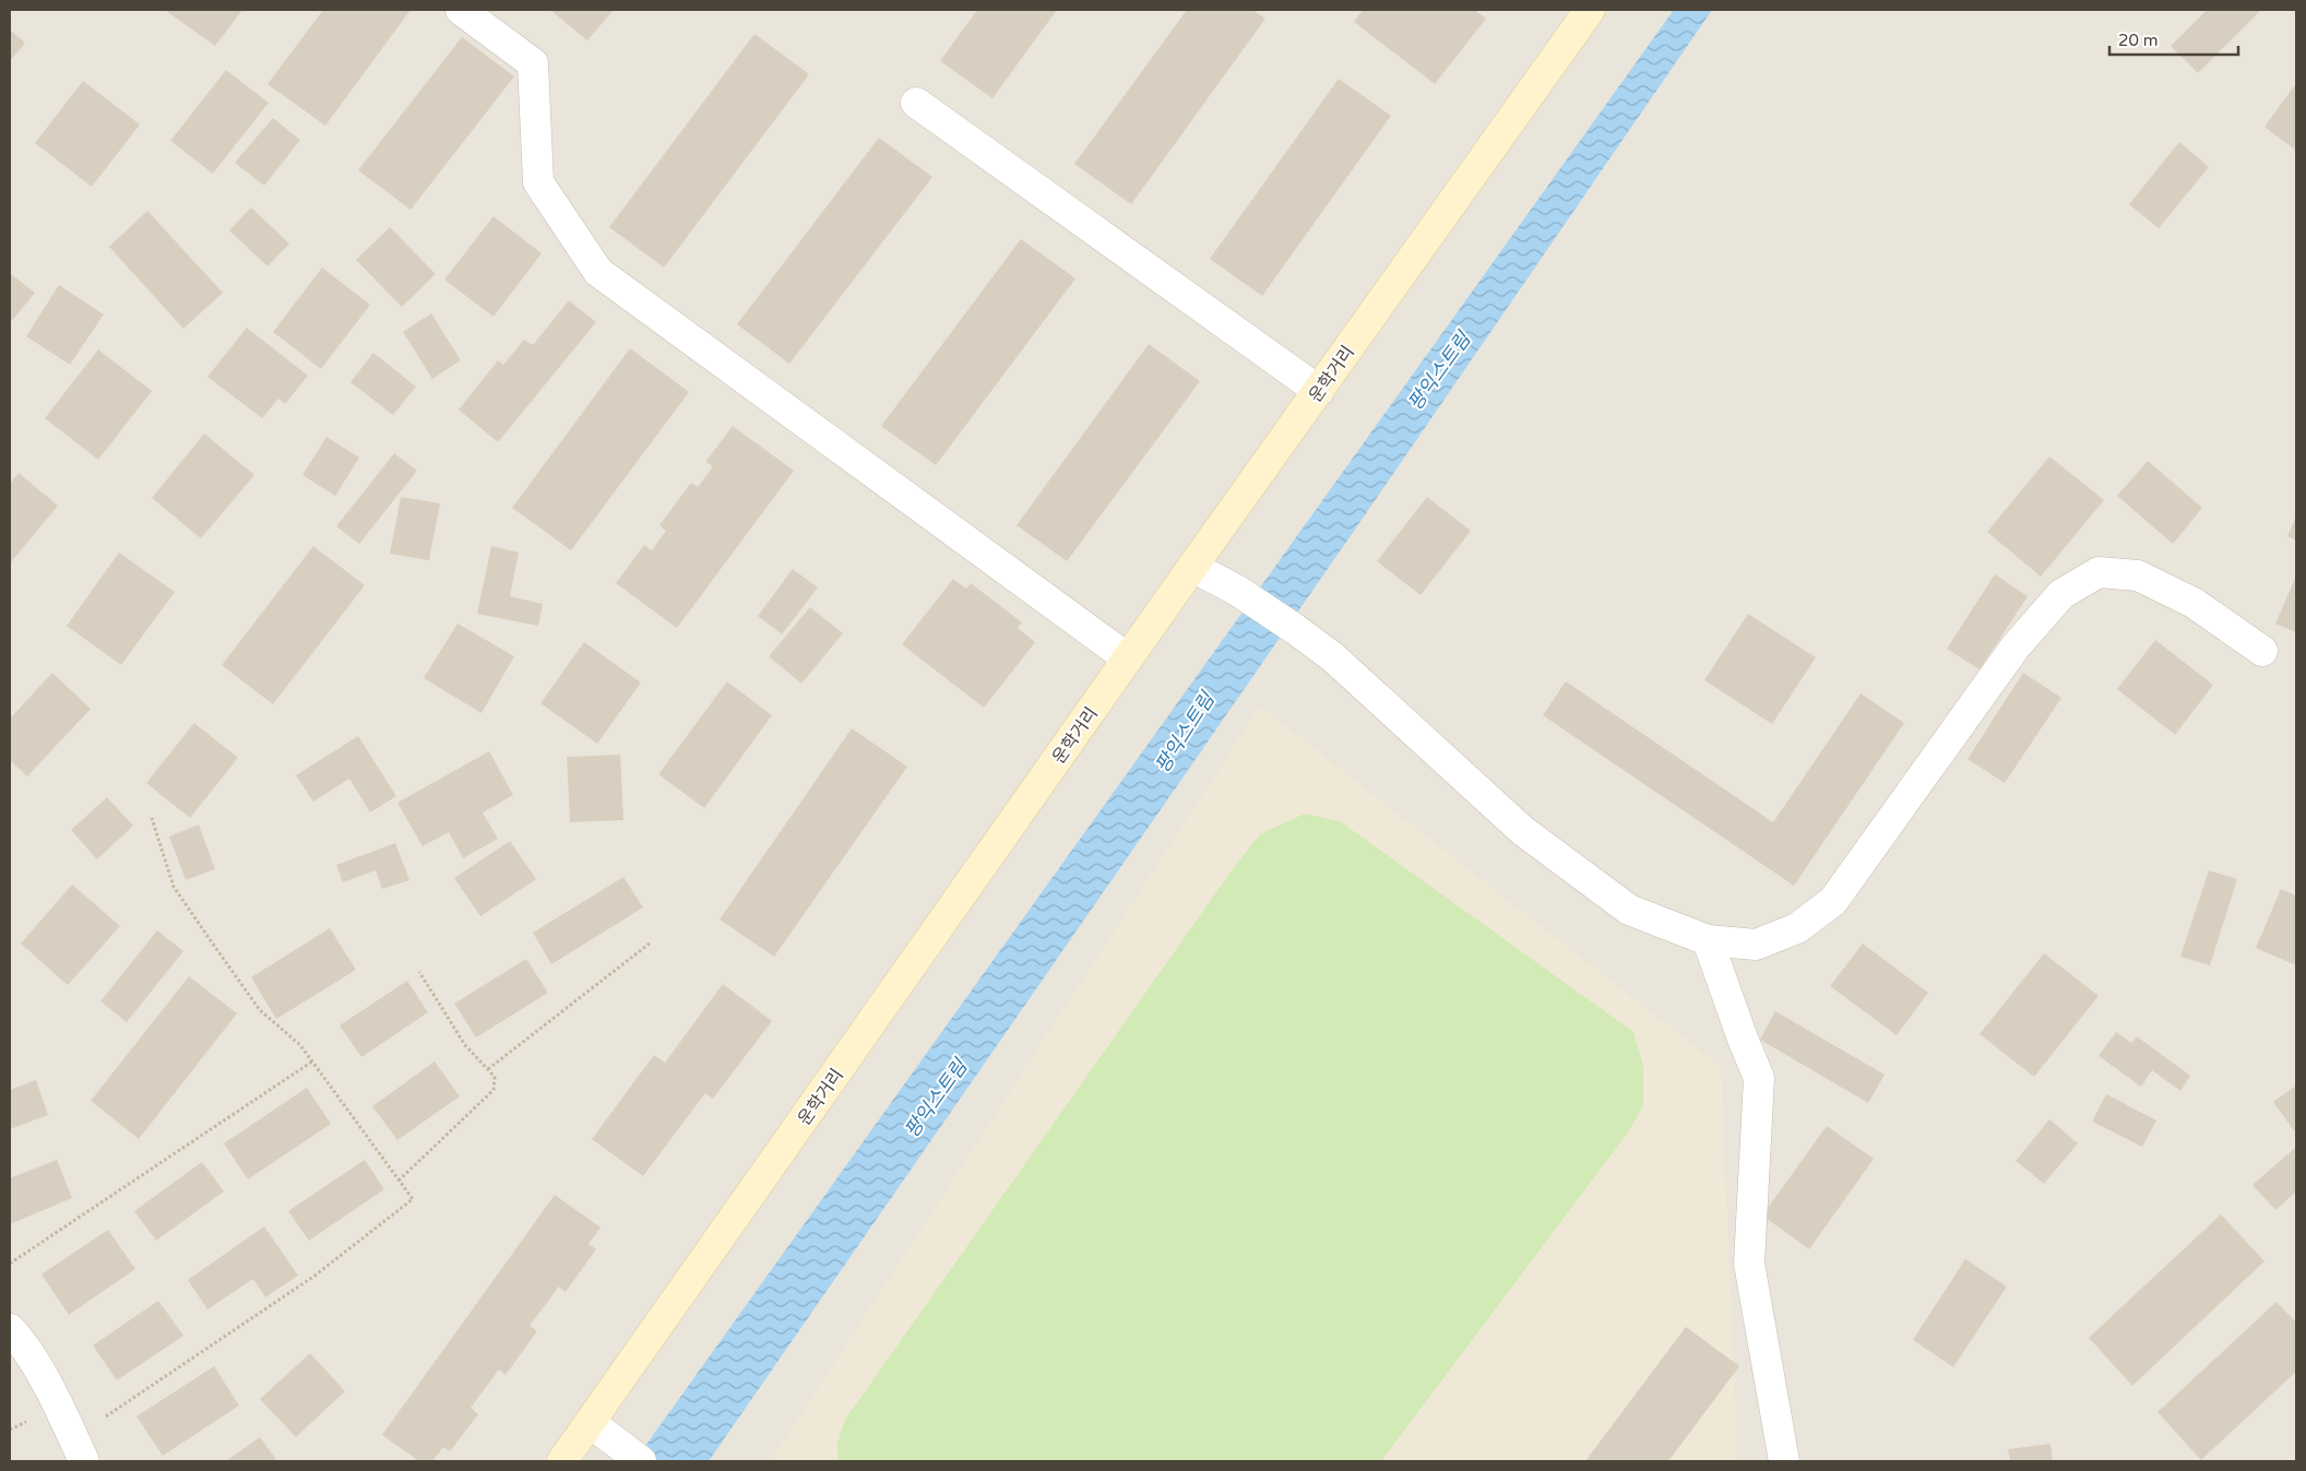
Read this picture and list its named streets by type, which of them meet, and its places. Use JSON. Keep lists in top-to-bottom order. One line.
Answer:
{"streets":{"main road":["운학거리"]},"water":["팡익스트림"],"scale_bar":"20 m"}
